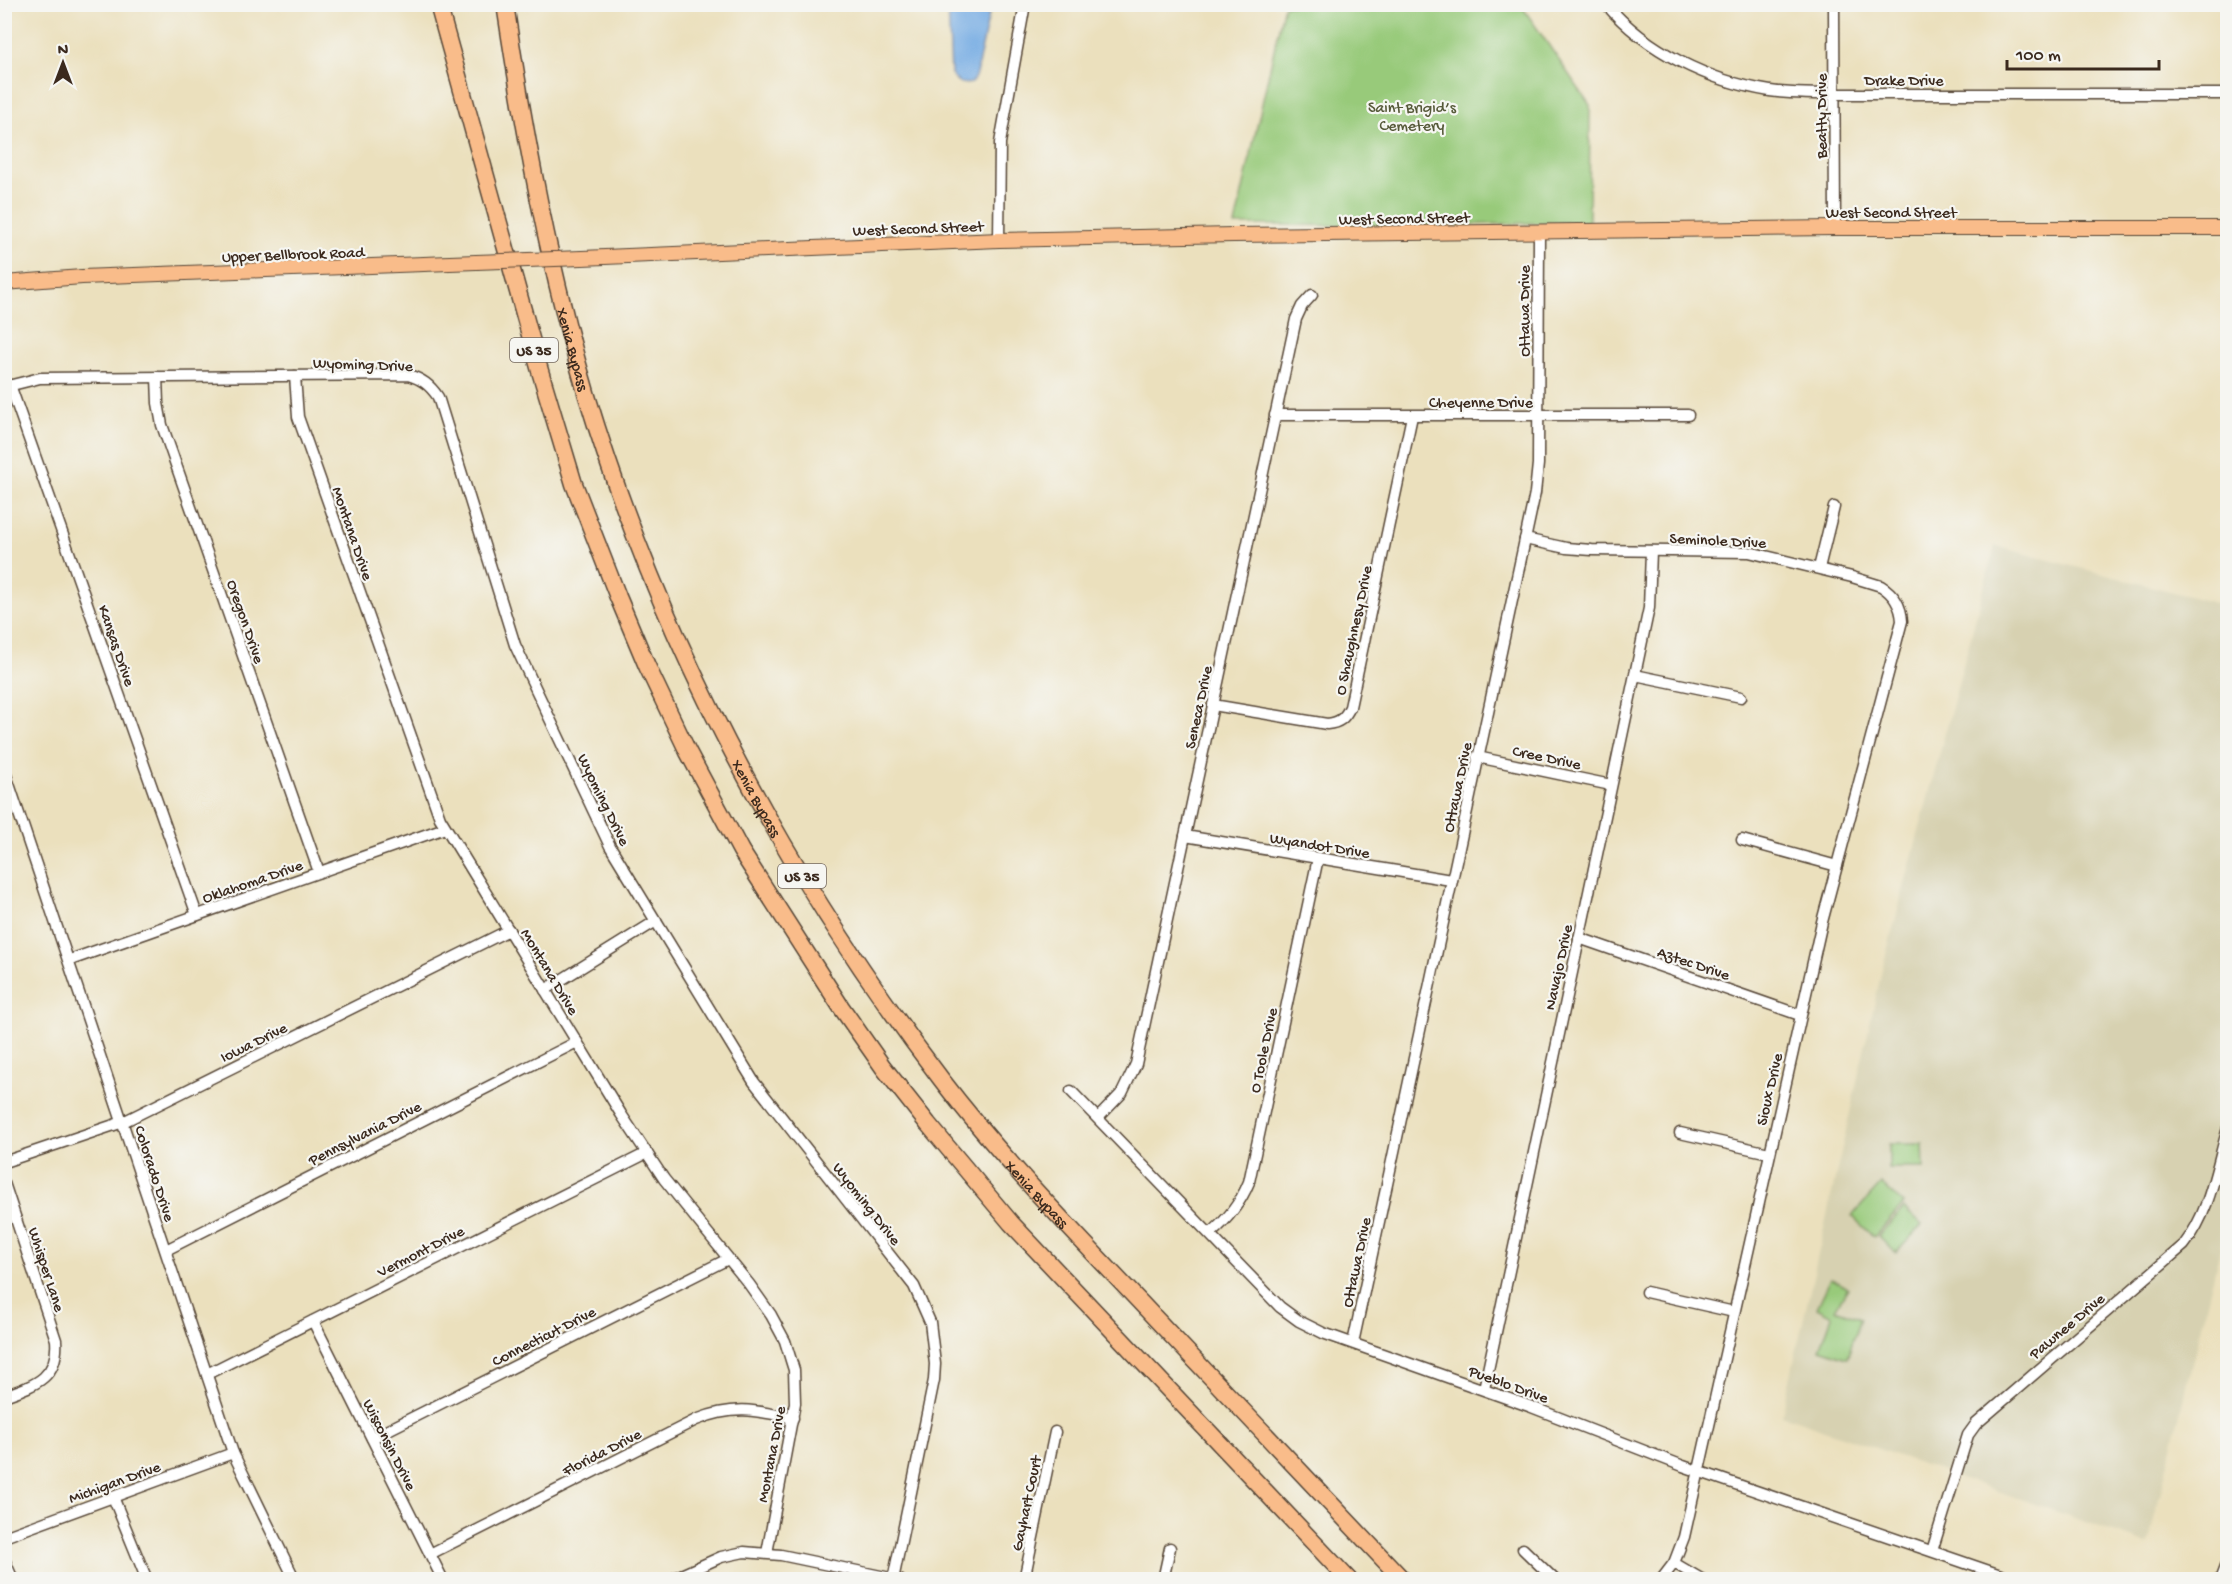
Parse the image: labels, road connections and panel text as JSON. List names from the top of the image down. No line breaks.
{"streets":{"highway":["Xenia Bypass","US 35"],"main road":["West Second Street","Upper Bellbrook Road"],"street":["Drake Drive","Beatty Drive","Ottawa Drive","Wyoming Drive","Cheyenne Drive","Montana Drive","Seminole Drive","Oregon Drive","O Shaughnesy Drive","Kansas Drive","Seneca Drive","Cree Drive","Wyandot Drive","Oklahoma Drive","Aztec Drive","Navajo Drive","Iowa Drive","O Toole Drive","Sioux Drive","Pennsylvania Drive","Colorado Drive","Vermont Drive","Whisper Lane","Pawnee Drive","Connecticut Drive","Pueblo Drive","Wisconsin Drive","Florida Drive","Michigan Drive","Gayhart Court"]},"crossings":[["Drake Drive","Beatty Drive"],["Beatty Drive","West Second Street"],["West Second Street","Upper Bellbrook Road"],["West Second Street","Ottawa Drive"],["Ottawa Drive","Cheyenne Drive"],["Ottawa Drive","Seminole Drive"],["Ottawa Drive","Cree Drive"],["Ottawa Drive","Wyandot Drive"],["Ottawa Drive","Pueblo Drive"],["Wyoming Drive","Montana Drive"],["Wyoming Drive","Oregon Drive"],["Wyoming Drive","Kansas Drive"],["Cheyenne Drive","O Shaughnesy Drive"],["Cheyenne Drive","Seneca Drive"],["Montana Drive","Oklahoma Drive"],["Montana Drive","Iowa Drive"],["Montana Drive","Pennsylvania Drive"],["Montana Drive","Vermont Drive"],["Montana Drive","Connecticut Drive"],["Montana Drive","Florida Drive"],["Seminole Drive","Navajo Drive"],["Seminole Drive","Sioux Drive"],["Oregon Drive","Oklahoma Drive"],["O Shaughnesy Drive","Seneca Drive"],["Kansas Drive","Oklahoma Drive"],["Seneca Drive","Wyandot Drive"],["Seneca Drive","Pueblo Drive"],["Cree Drive","Navajo Drive"],["Wyandot Drive","O Toole Drive"],["Oklahoma Drive","Colorado Drive"],["Aztec Drive","Navajo Drive"],["Aztec Drive","Sioux Drive"],["Navajo Drive","Pueblo Drive"],["Iowa Drive","Colorado Drive"],["O Toole Drive","Pueblo Drive"],["Sioux Drive","Pueblo Drive"],["Pennsylvania Drive","Colorado Drive"],["Colorado Drive","Vermont Drive"],["Colorado Drive","Michigan Drive"],["Vermont Drive","Wisconsin Drive"],["Pawnee Drive","Pueblo Drive"],["Connecticut Drive","Wisconsin Drive"],["Wisconsin Drive","Florida Drive"]],"parks":["Saint Brigid’s Cemetery"],"scale_bar":"100 m","north":"top"}
